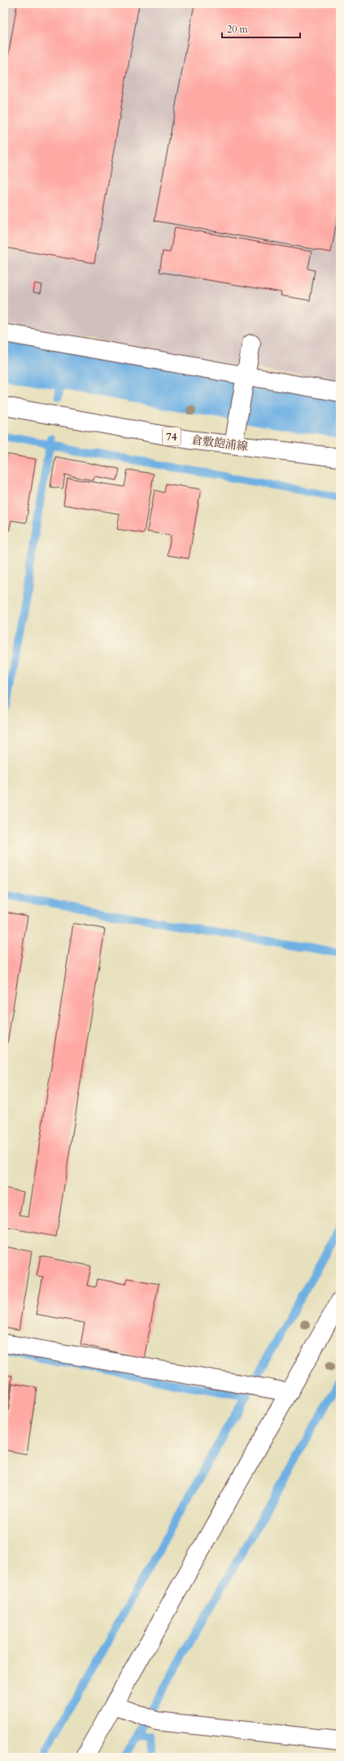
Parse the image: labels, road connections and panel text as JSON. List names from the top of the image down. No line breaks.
{"streets":{"street":["74","倉敷飽浦線"]},"scale_bar":"20 m"}
